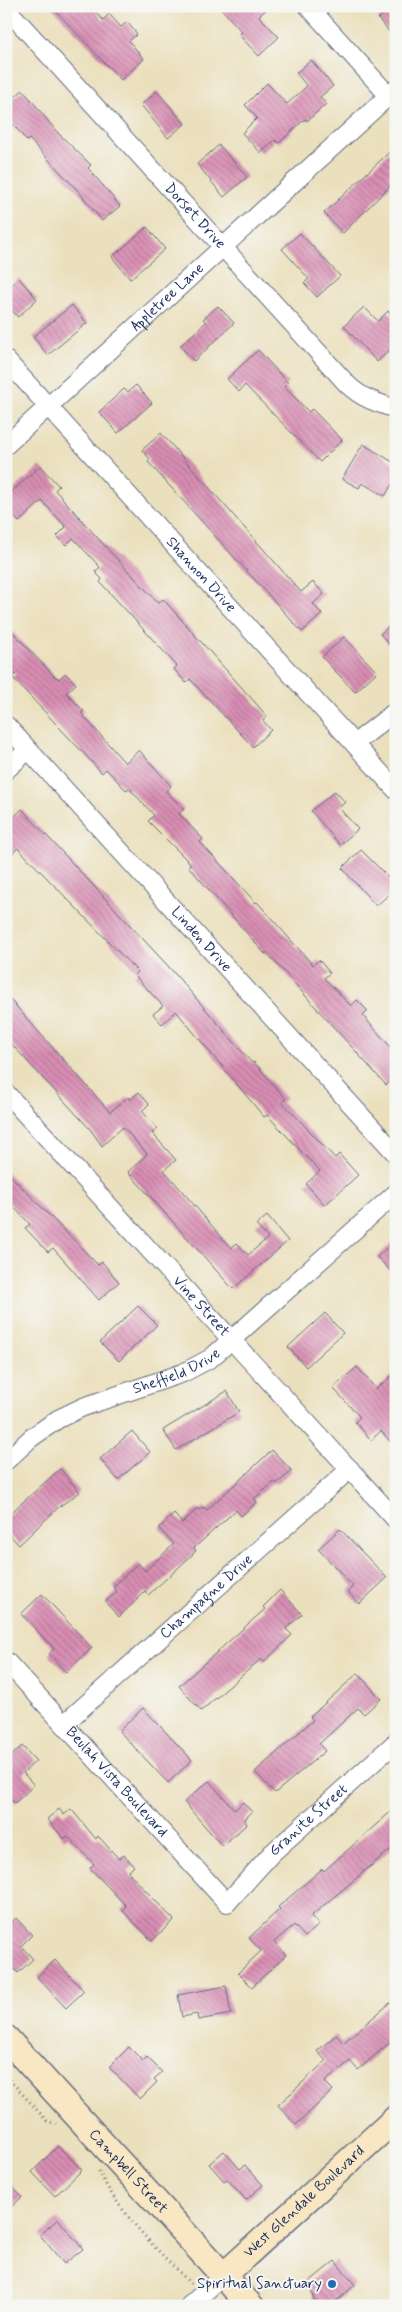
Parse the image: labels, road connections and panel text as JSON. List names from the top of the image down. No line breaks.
{"streets":{"main road":["Campbell Street","West Glendale Boulevard"],"street":["Dorset Drive","Appletree Lane","Shannon Drive","Linden Drive","Vine Street","Sheffield Drive","Champagne Drive","Beulah Vista Boulevard","Granite Street"]},"crossings":[["Dorset Drive","Appletree Lane"],["Appletree Lane","Shannon Drive"],["Vine Street","Sheffield Drive"],["Vine Street","Champagne Drive"],["Champagne Drive","Beulah Vista Boulevard"],["Beulah Vista Boulevard","Granite Street"],["Campbell Street","West Glendale Boulevard"]],"places":["Spiritual Sanctuary"]}
